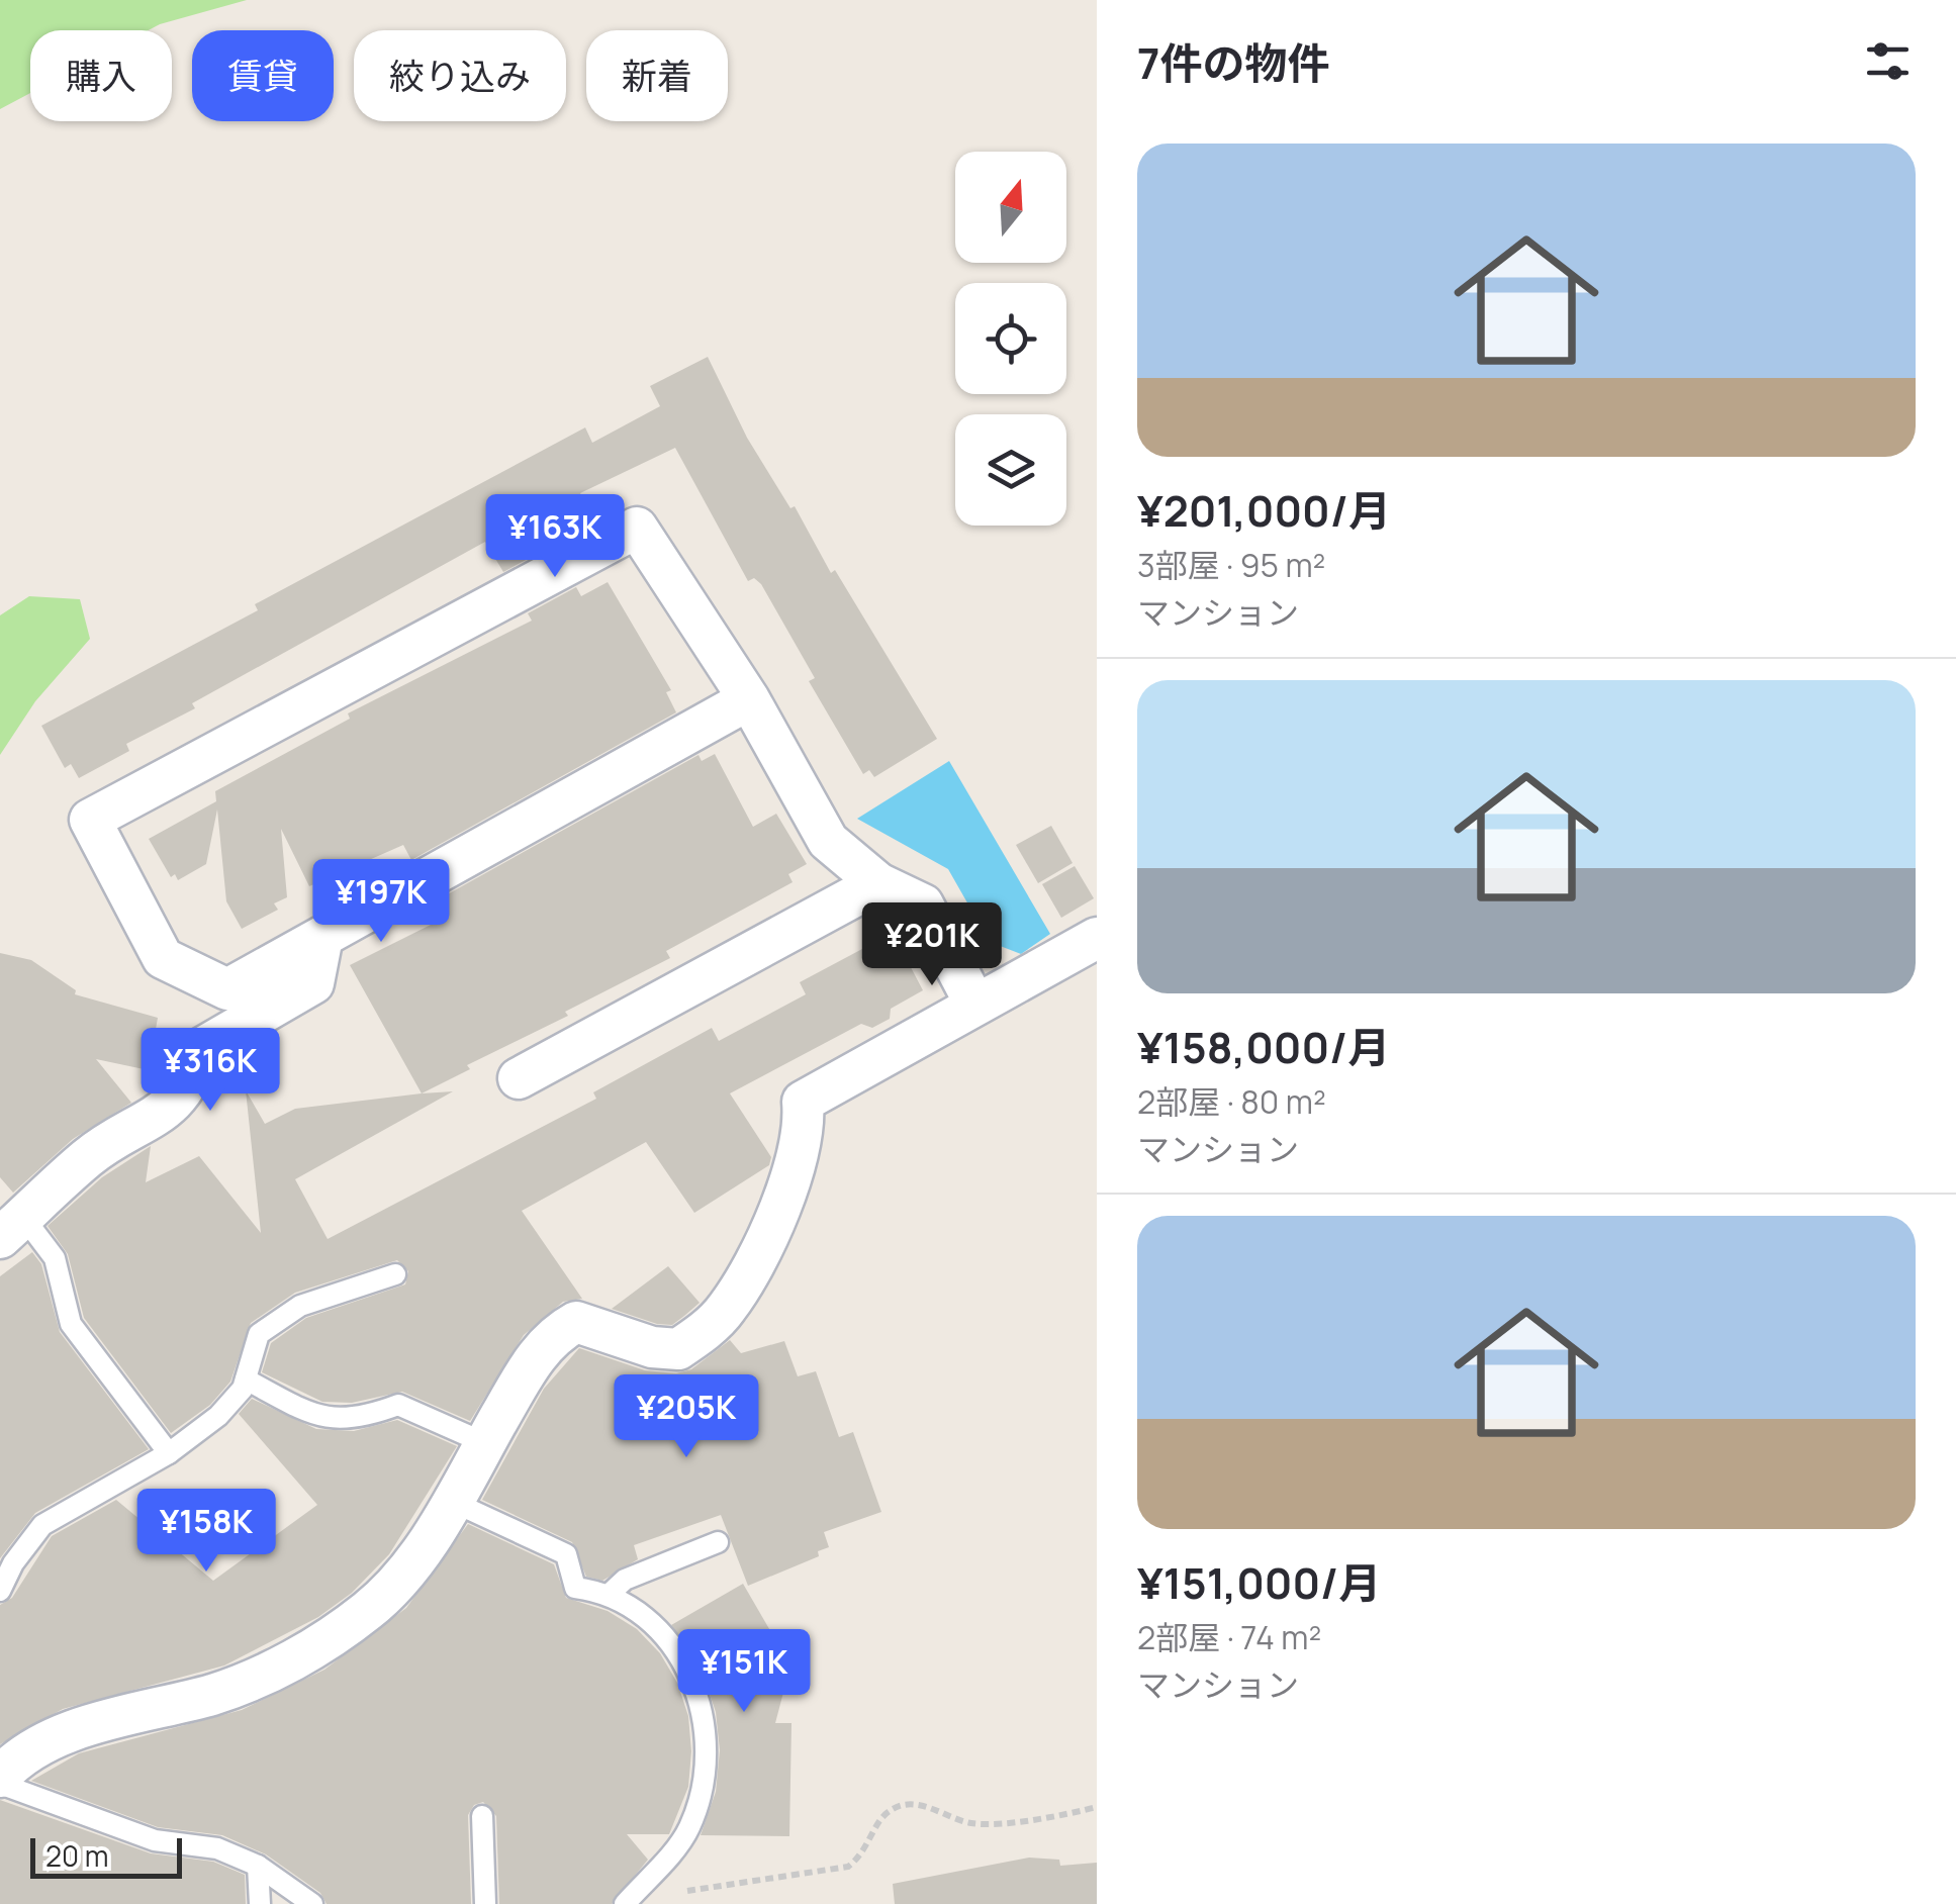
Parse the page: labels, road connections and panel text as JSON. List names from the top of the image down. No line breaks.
{"scale_bar":"20 m","north":"top","page":{"heading":"7件の物件","chip":["購入","賃貸","絞り込み","新着"],"list":[{"name":"¥201,000/月","note":"3部屋 · 95 m² · マンション"},{"name":"¥158,000/月","note":"2部屋 · 80 m² · マンション"},{"name":"¥151,000/月","note":"2部屋 · 74 m² · マンション"}],"price":["¥163K","¥197K","¥201K","¥316K","¥205K","¥158K","¥151K"],"scale":"20 m"}}
